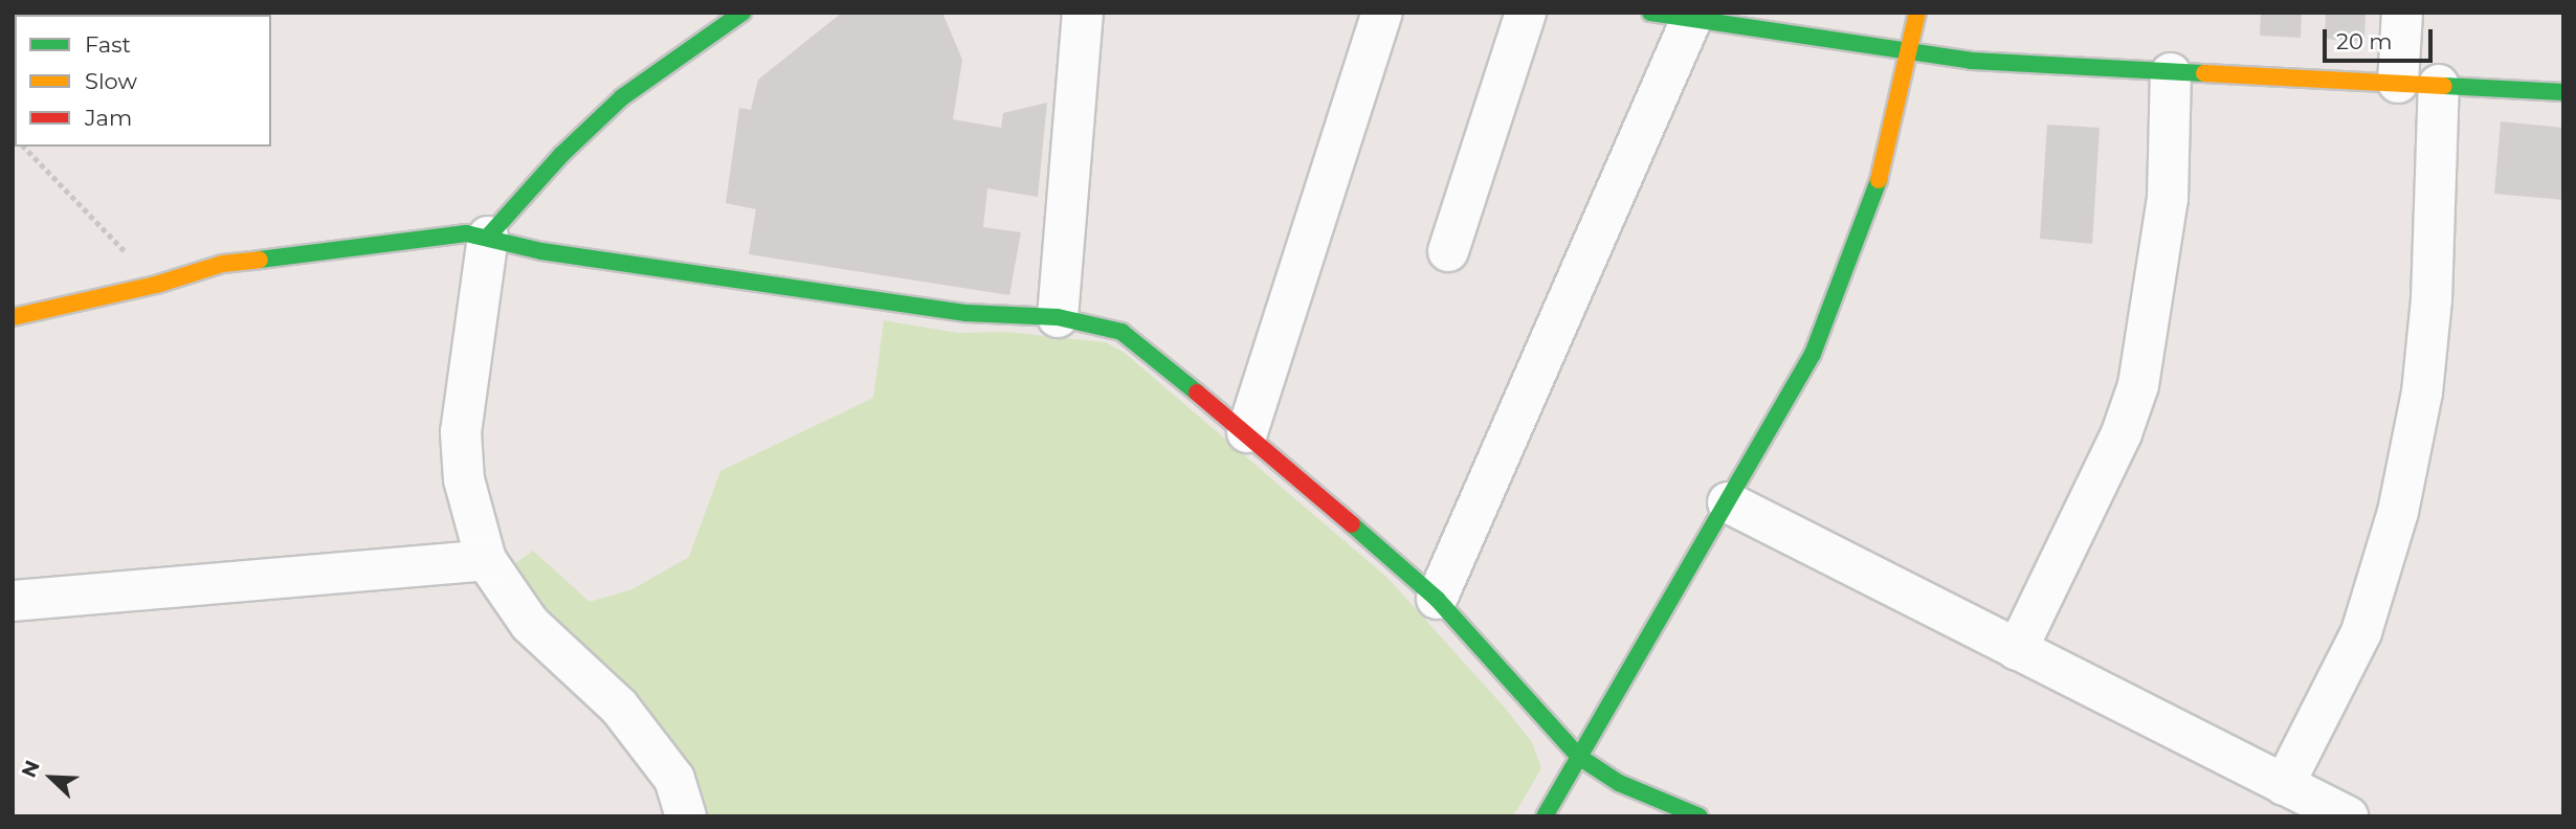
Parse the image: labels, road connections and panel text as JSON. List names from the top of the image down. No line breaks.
{"legend":["Fast","Slow","Jam"],"scale_bar":"20 m","north":"top left"}
